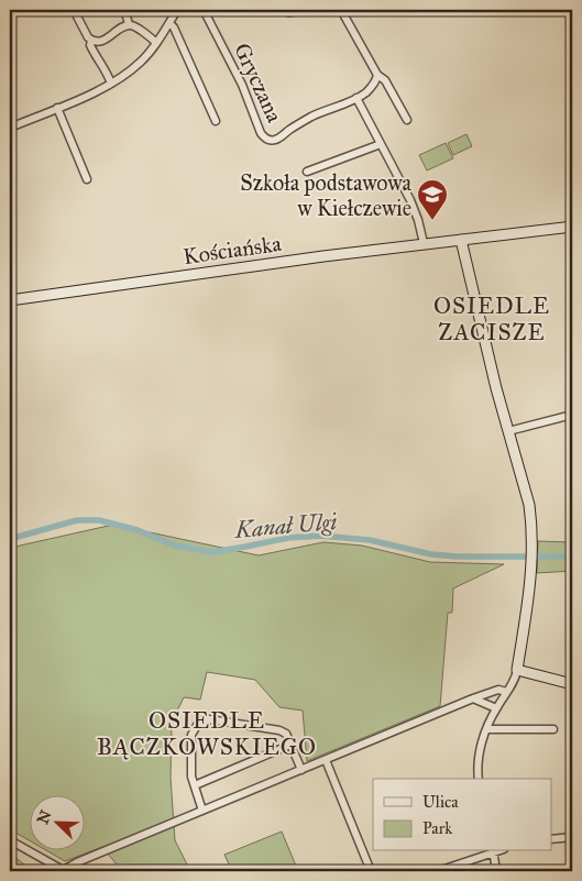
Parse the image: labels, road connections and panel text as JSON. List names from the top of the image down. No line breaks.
{"streets":{"main road":["Kościańska"],"street":["Gryczana"]},"districts":["OSIEDLE ZACISZE","OSIEDLE BĄCZKOWSKIEGO"],"water":["Kanał Ulgi"],"places":{"school or university":["Szkoła podstawowa w Kiełczewie"]},"legend":["Ulica","Park"],"north":"top left"}
